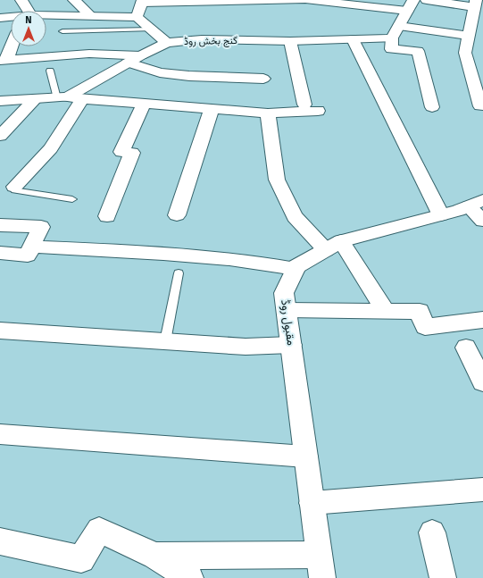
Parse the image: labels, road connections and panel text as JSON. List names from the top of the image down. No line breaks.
{"streets":{"street":["گنج بخش روڈ","مقبول روڈ"]},"north":"top"}
